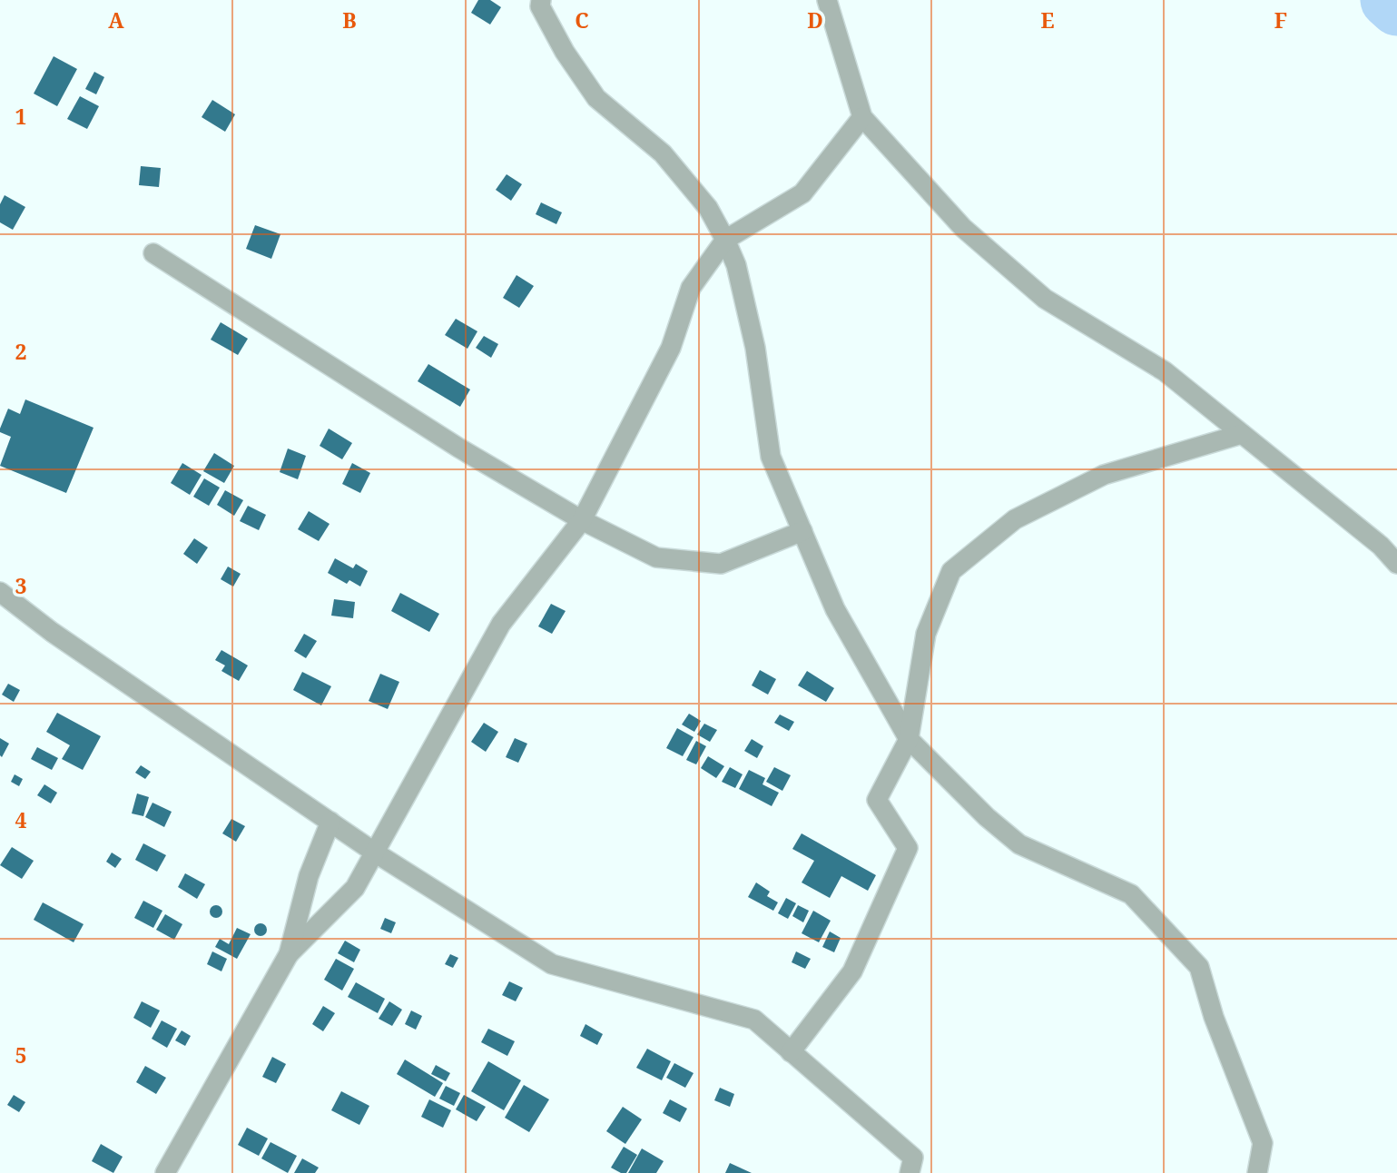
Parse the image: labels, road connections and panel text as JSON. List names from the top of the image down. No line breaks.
{"grid":{"columns":["A","B","C","D","E","F"],"rows":["1","2","3","4","5"]}}
